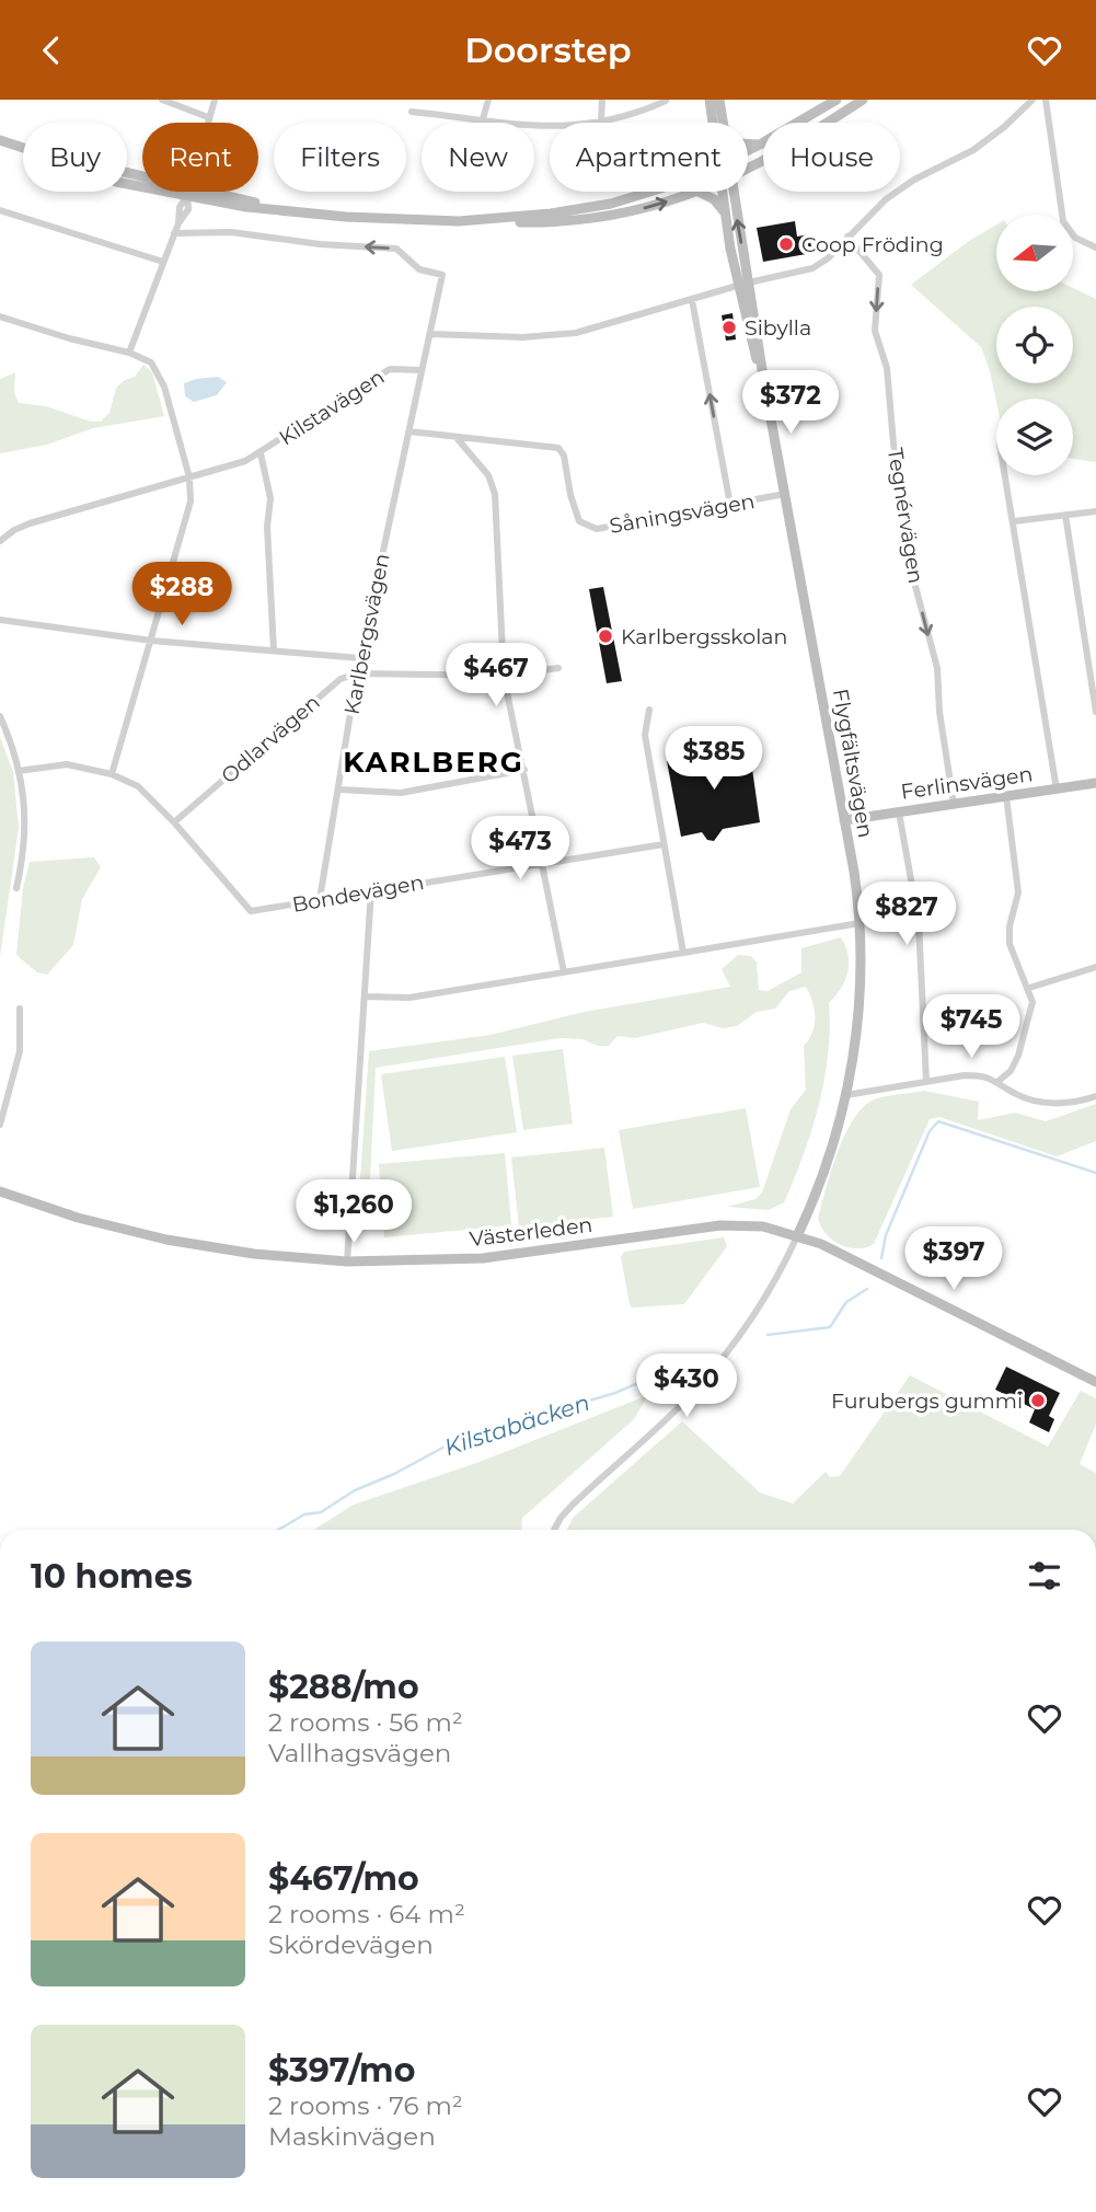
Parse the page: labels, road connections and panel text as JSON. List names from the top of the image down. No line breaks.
{"streets":{"street":["Kilstavägen","Såningsvägen","Tegnérvägen","Karlbergsvägen","Odlarvägen","Flygfältsvägen","Ferlinsvägen","Bondevägen","Västerleden"]},"crossings":[["Kilstavägen","Karlbergsvägen"],["Såningsvägen","Karlbergsvägen"],["Såningsvägen","Flygfältsvägen"],["Tegnérvägen","Ferlinsvägen"],["Karlbergsvägen","Odlarvägen"],["Karlbergsvägen","Bondevägen"],["Odlarvägen","Bondevägen"],["Flygfältsvägen","Ferlinsvägen"],["Flygfältsvägen","Västerleden"]],"one_way":["Tegnérvägen"],"districts":["KARLBERG"],"water":["Kilstabäcken"],"places":["Coop Fröding","Sibylla","Karlbergsskolan","Furubergs gummi"],"north":"left","page":{"header":"Doorstep","chip":["Buy","Rent","Filters","New","Apartment","House"],"price":["$372","$288","$467","$385","$473","$827","$745","$1,260","$397","$430"],"heading":"10 homes","list":[{"name":"$288/mo","note":"2 rooms · 56 m² · Vallhagsvägen"},{"name":"$467/mo","note":"2 rooms · 64 m² · Skördevägen"},{"name":"$397/mo","note":"2 rooms · 76 m² · Maskinvägen"}]}}
